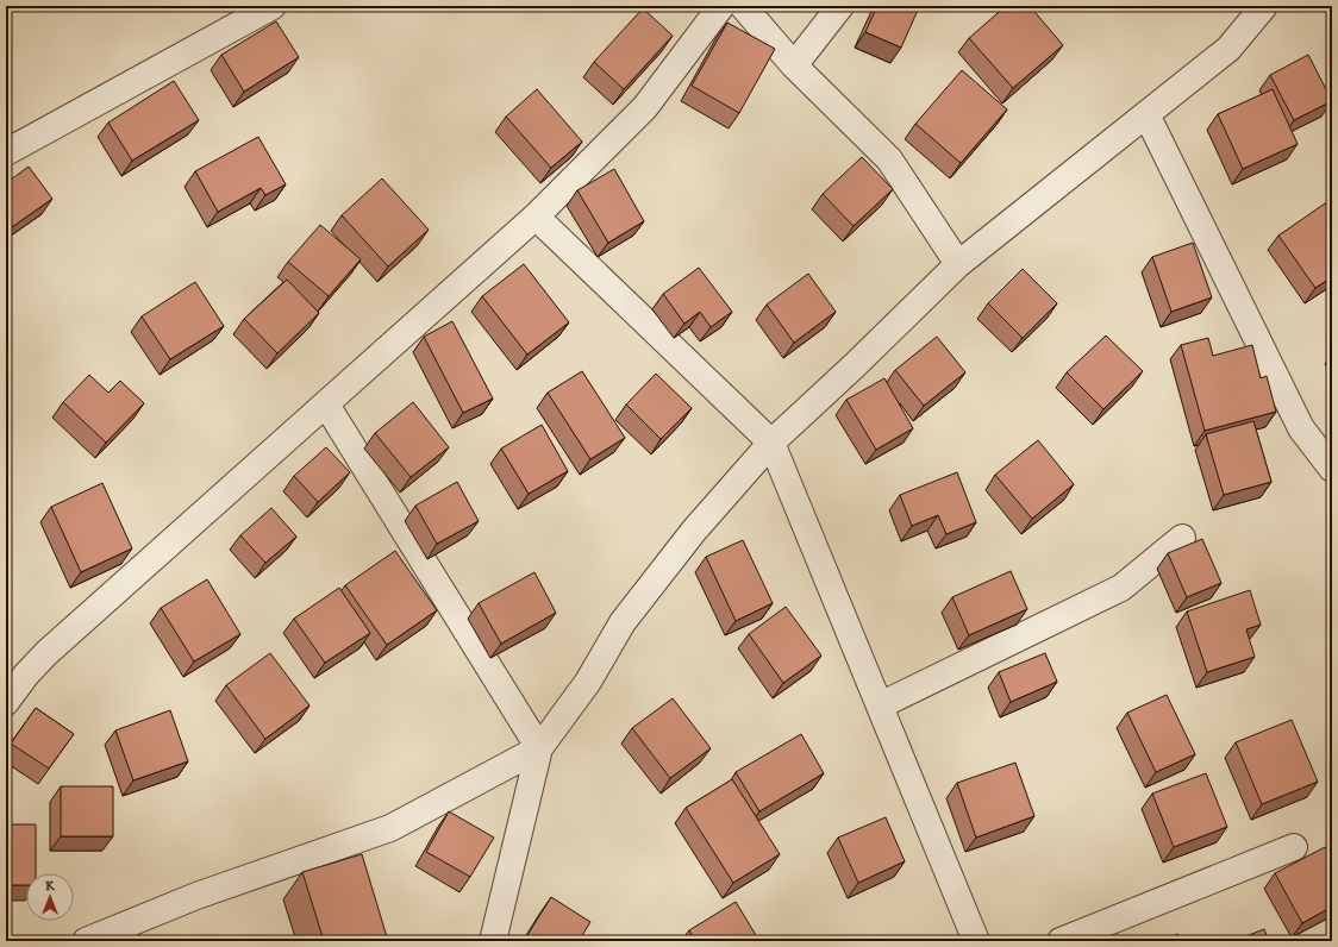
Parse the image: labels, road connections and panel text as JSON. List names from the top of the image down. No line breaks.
{"north":"top"}
